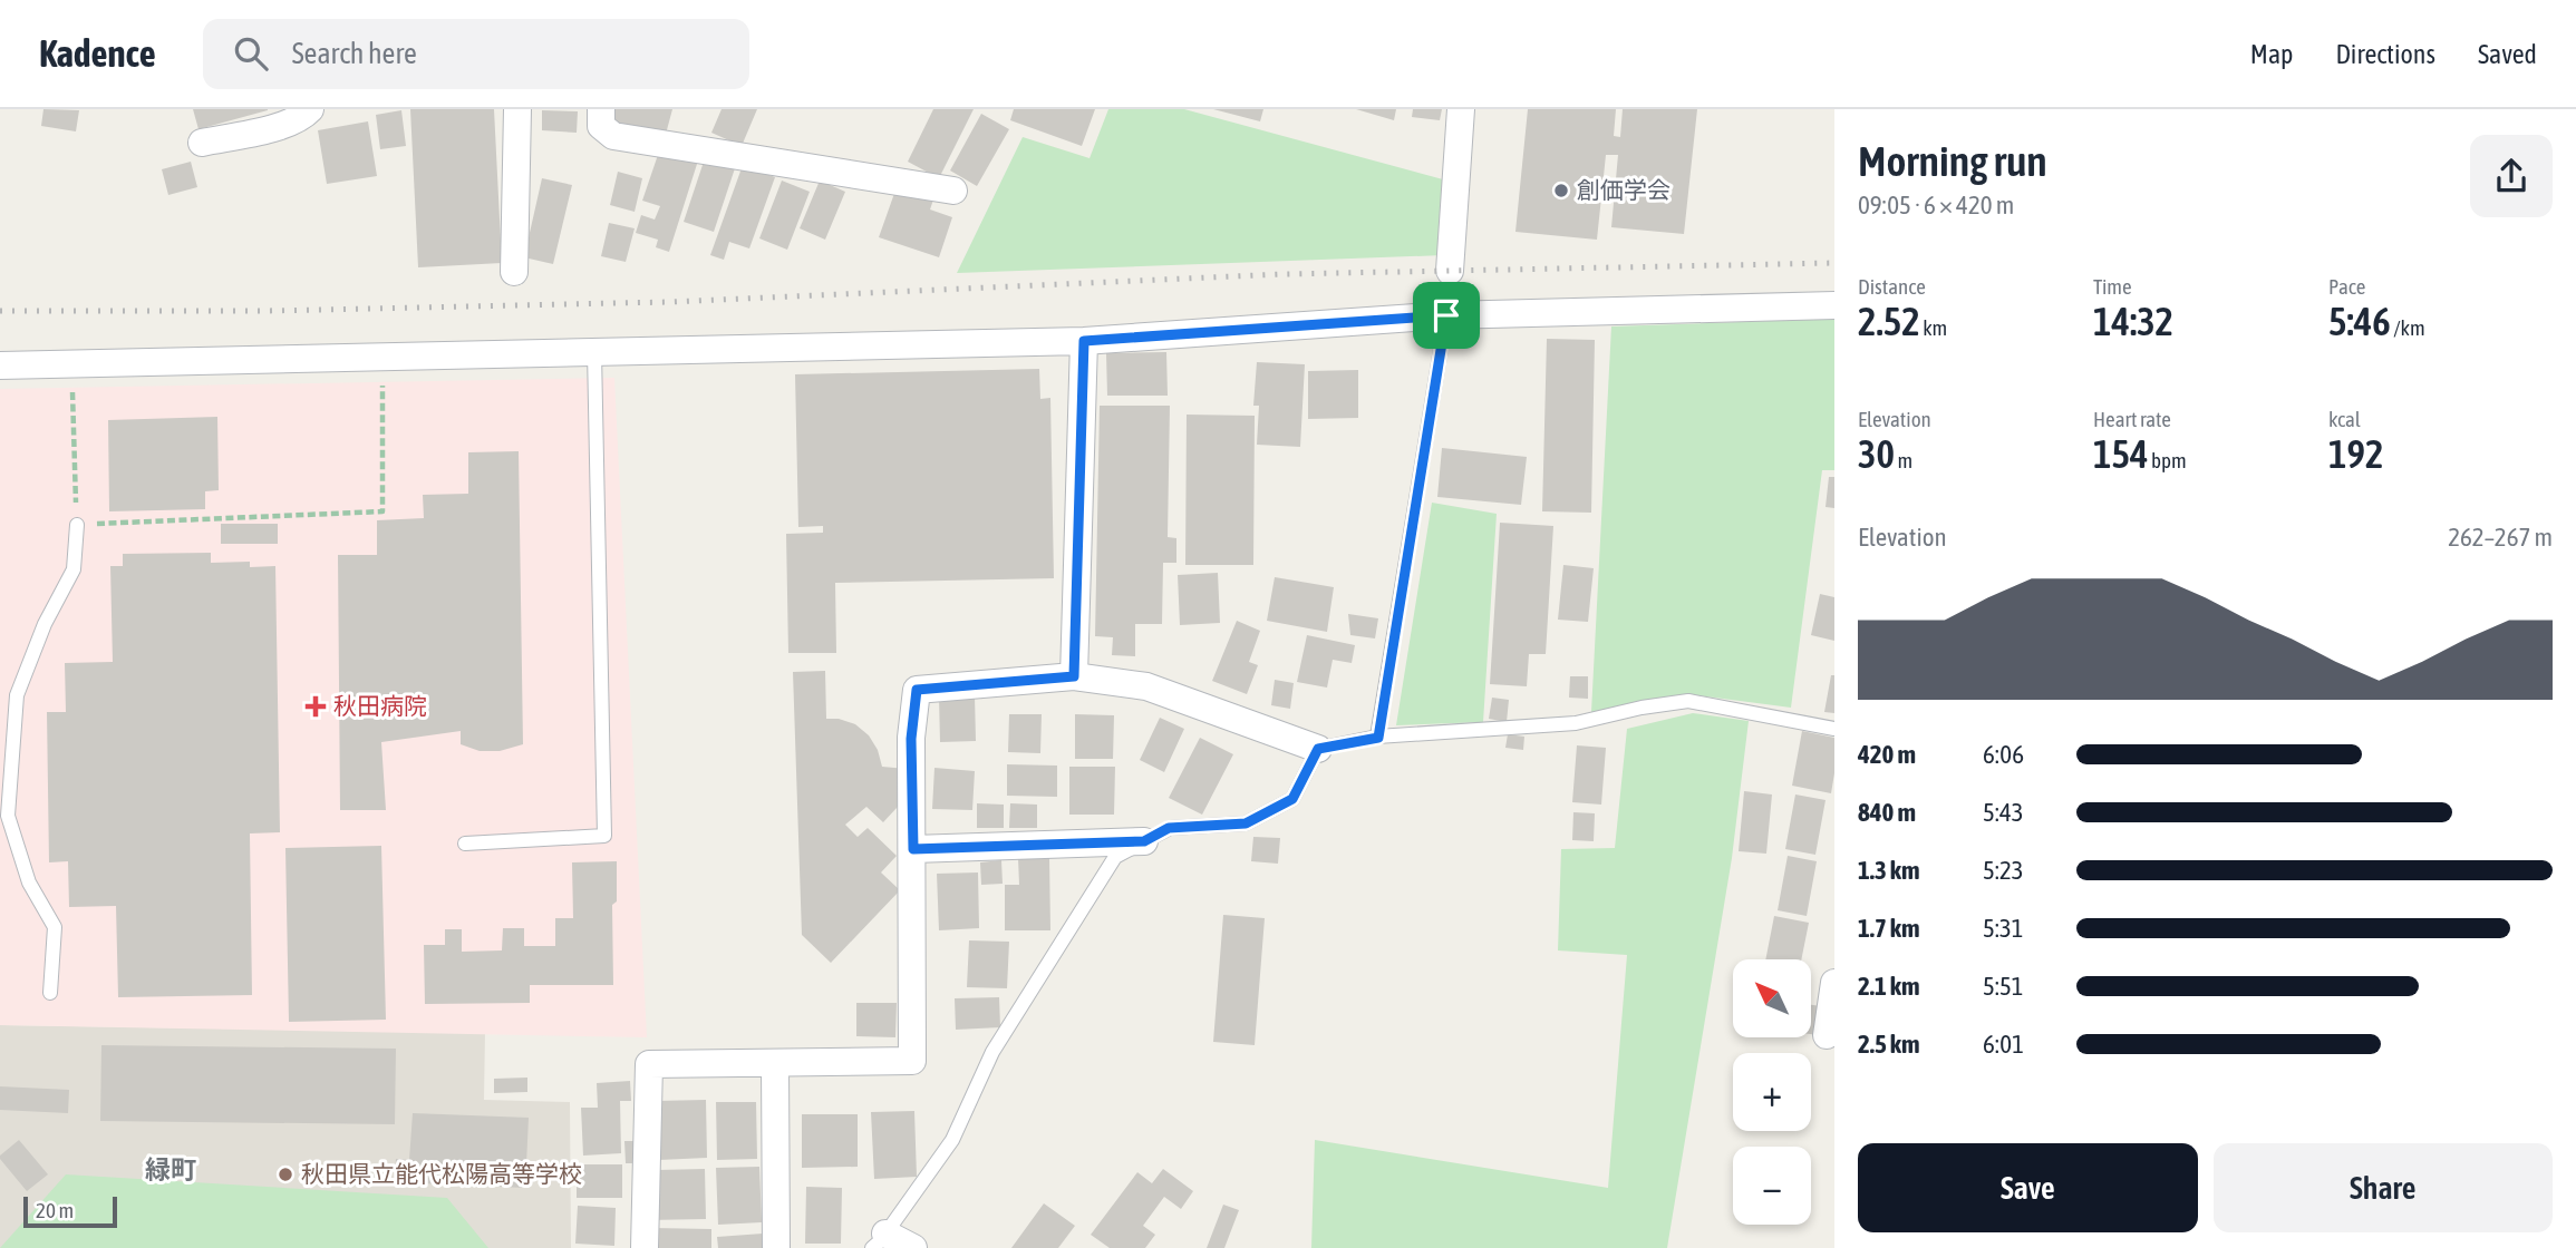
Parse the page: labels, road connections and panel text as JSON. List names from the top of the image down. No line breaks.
{"districts":["緑町"],"places":{"other":["創価学会","秋田県立能代松陽高等学校"],"health":["秋田病院"]},"scale_bar":"20 m","north":"top left","page":{"header":"Kadence","search":"Search here","nav":["Map","Directions","Saved"],"heading":["Morning run","09:05 · 6 × 420 m"],"stats":[["Distance","2.52 km"],["Time","14:32"],["Pace","5:46 /km"],["Elevation","30 m"],["Heart rate","154 bpm"],["kcal","192"]],"chart":["Elevation","262–267 m"],"list":[{"name":"420 m","note":"6:06"},{"name":"840 m","note":"5:43"},{"name":"1.3 km","note":"5:23"},{"name":"1.7 km","note":"5:31"},{"name":"2.1 km","note":"5:51"},{"name":"2.5 km","note":"6:01"}],"map_buttons":["+","−"],"buttons":["Save","Share"],"scale":"20 m"}}
